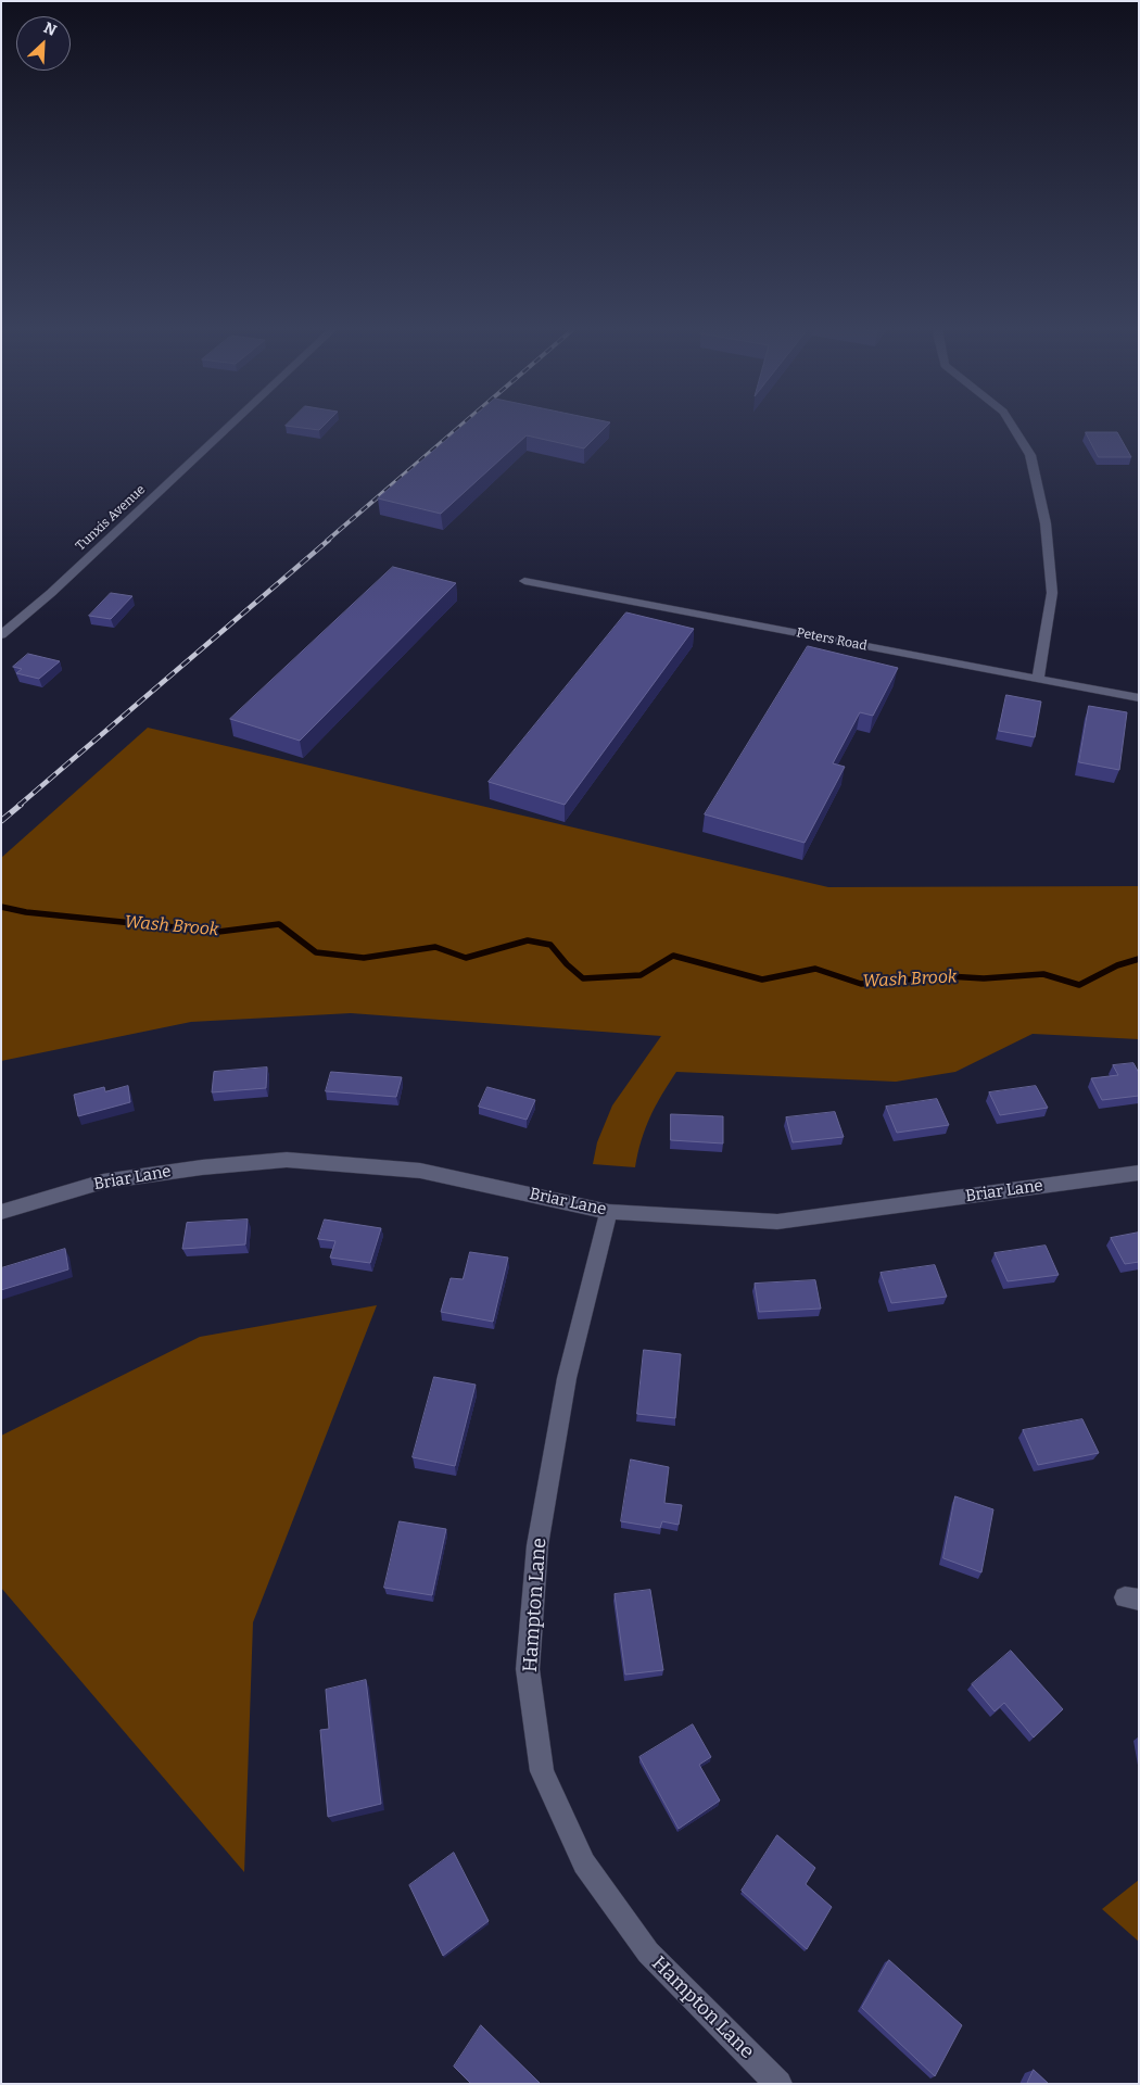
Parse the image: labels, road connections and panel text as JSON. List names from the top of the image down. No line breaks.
{"streets":{"street":["Tunxis Avenue","Peters Road","Briar Lane","Hampton Lane"]},"crossings":[["Briar Lane","Hampton Lane"]],"water":["Wash Brook"],"north":"top right"}
